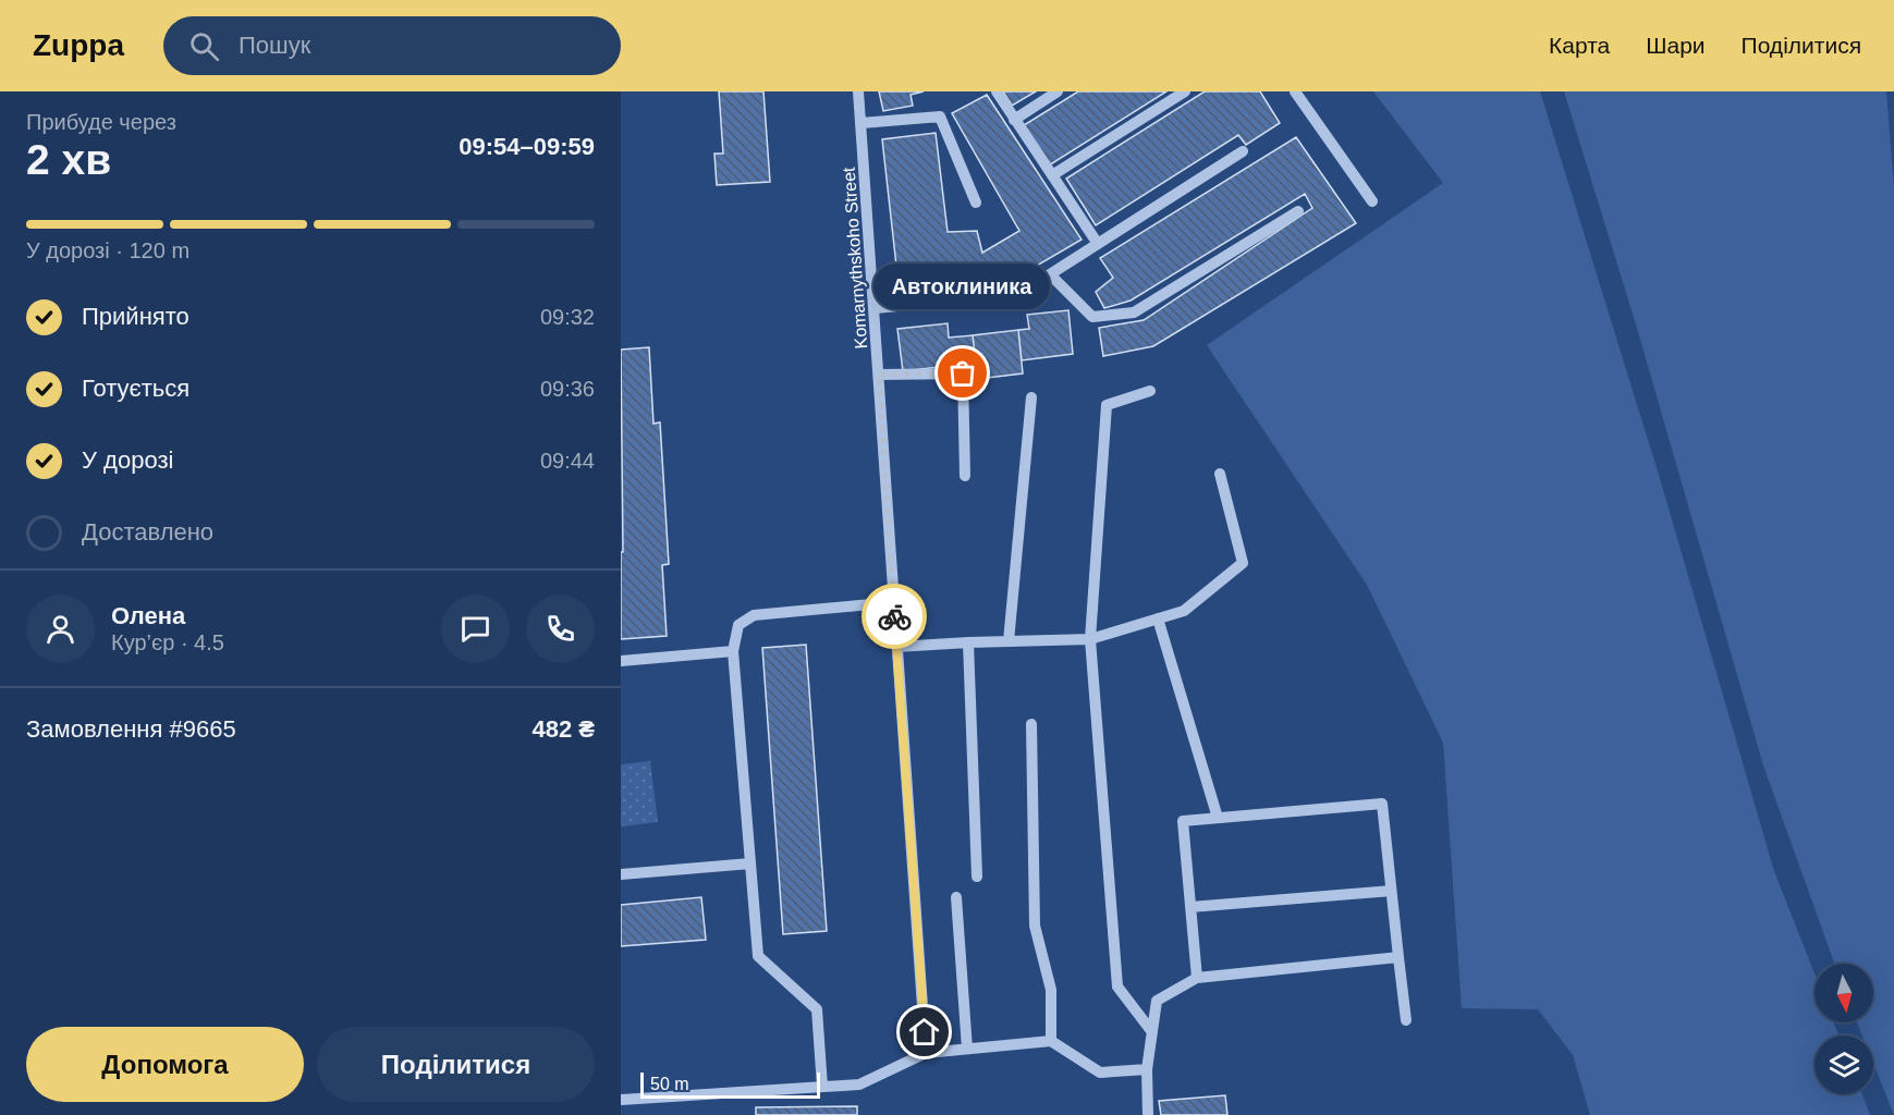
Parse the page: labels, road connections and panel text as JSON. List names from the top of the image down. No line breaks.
{"streets":{"street":["Komarnythskoho Street"]},"places":["Автоклиника"],"scale_bar":"50 m","north":"bottom","page":{"header":"Zuppa","search":"Пошук","nav":["Карта","Шари","Поділитися"],"heading":["2 хв","Прибуде через","09:54–09:59"],"panel":["Олена","Кур’єр · 4.5","Замовлення #9665","482 ₴"],"bar":"У дорозі · 120 m","bubble":"Автоклиника","list":[["Прийнято","09:32"],["Готується","09:36"],["У дорозі","09:44"],"Доставлено"],"buttons":["Допомога","Поділитися"],"scale":"50 m"}}
